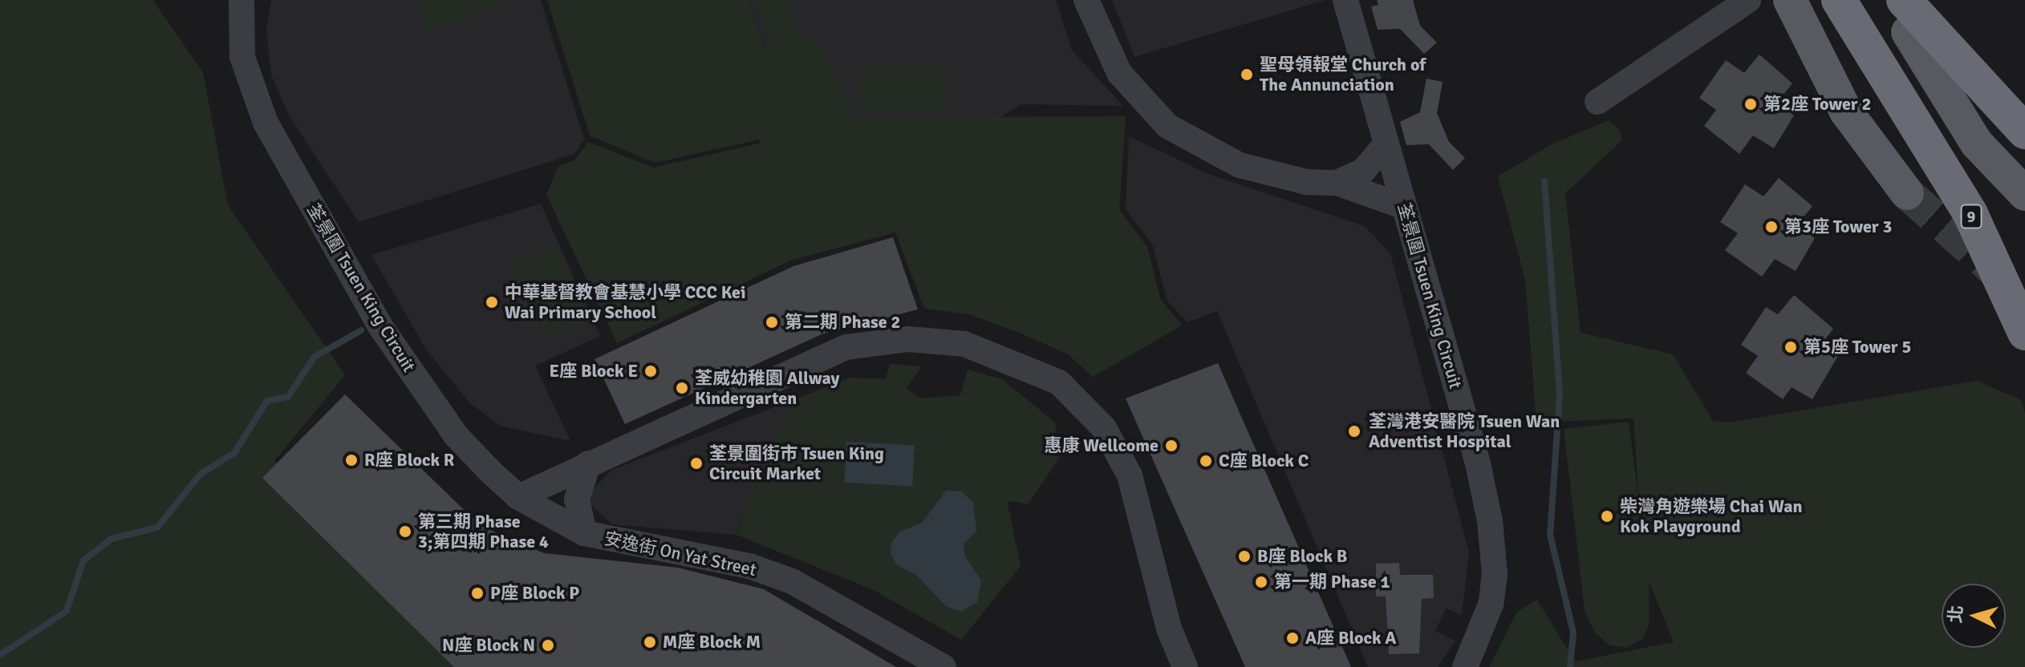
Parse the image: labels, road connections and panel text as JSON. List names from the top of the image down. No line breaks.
{"streets":{"highway":["9"],"street":["荃景圍 Tsuen King Circuit","安逸街 On Yat Street"]},"crossings":[["荃景圍 Tsuen King Circuit","安逸街 On Yat Street"]],"places":["聖母領報堂 Church of The Annunciation","第2座 Tower 2","第3座 Tower 3","中華基督教會基慧小學 CCC Kei Wai Primary School","第二期 Phase 2","第5座 Tower 5","E座 Block E","荃威幼稚園 Allway Kindergarten","荃灣港安醫院 Tsuen Wan Adventist Hospital","惠康 Wellcome","R座 Block R","C座 Block C","荃景圍街市 Tsuen King Circuit Market","柴灣角遊樂場 Chai Wan Kok Playground","第三期 Phase 3;第四期 Phase 4","B座 Block B","第一期 Phase 1","P座 Block P","A座 Block A","M座 Block M","N座 Block N"],"north":"left"}
